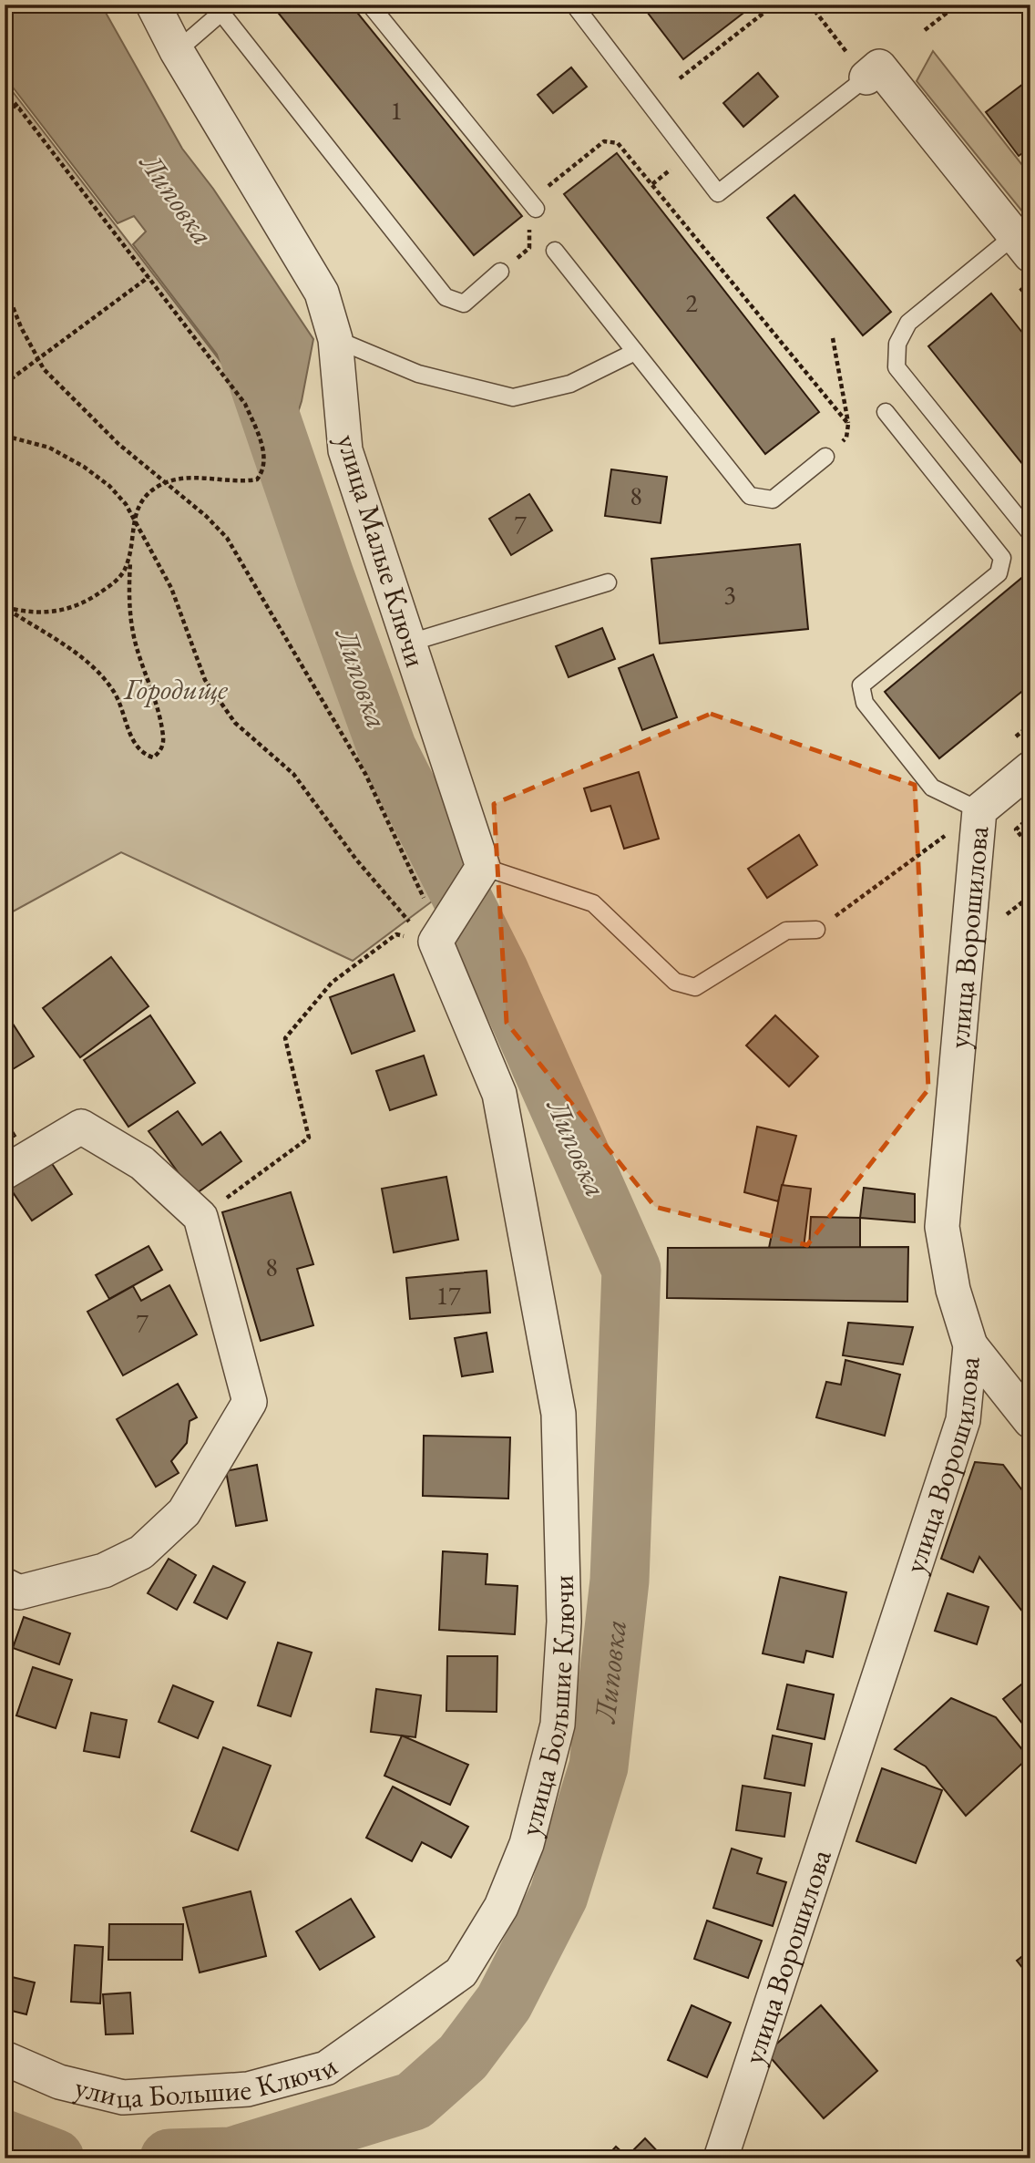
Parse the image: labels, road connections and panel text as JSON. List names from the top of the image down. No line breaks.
{"streets":{"street":["улица Малые Ключи","улица Ворошилова","улица Большие Ключи"]},"water":["Липовка"],"parks":["Городище"],"house_numbers":["1","2","8","7","3","8","17","7"]}
